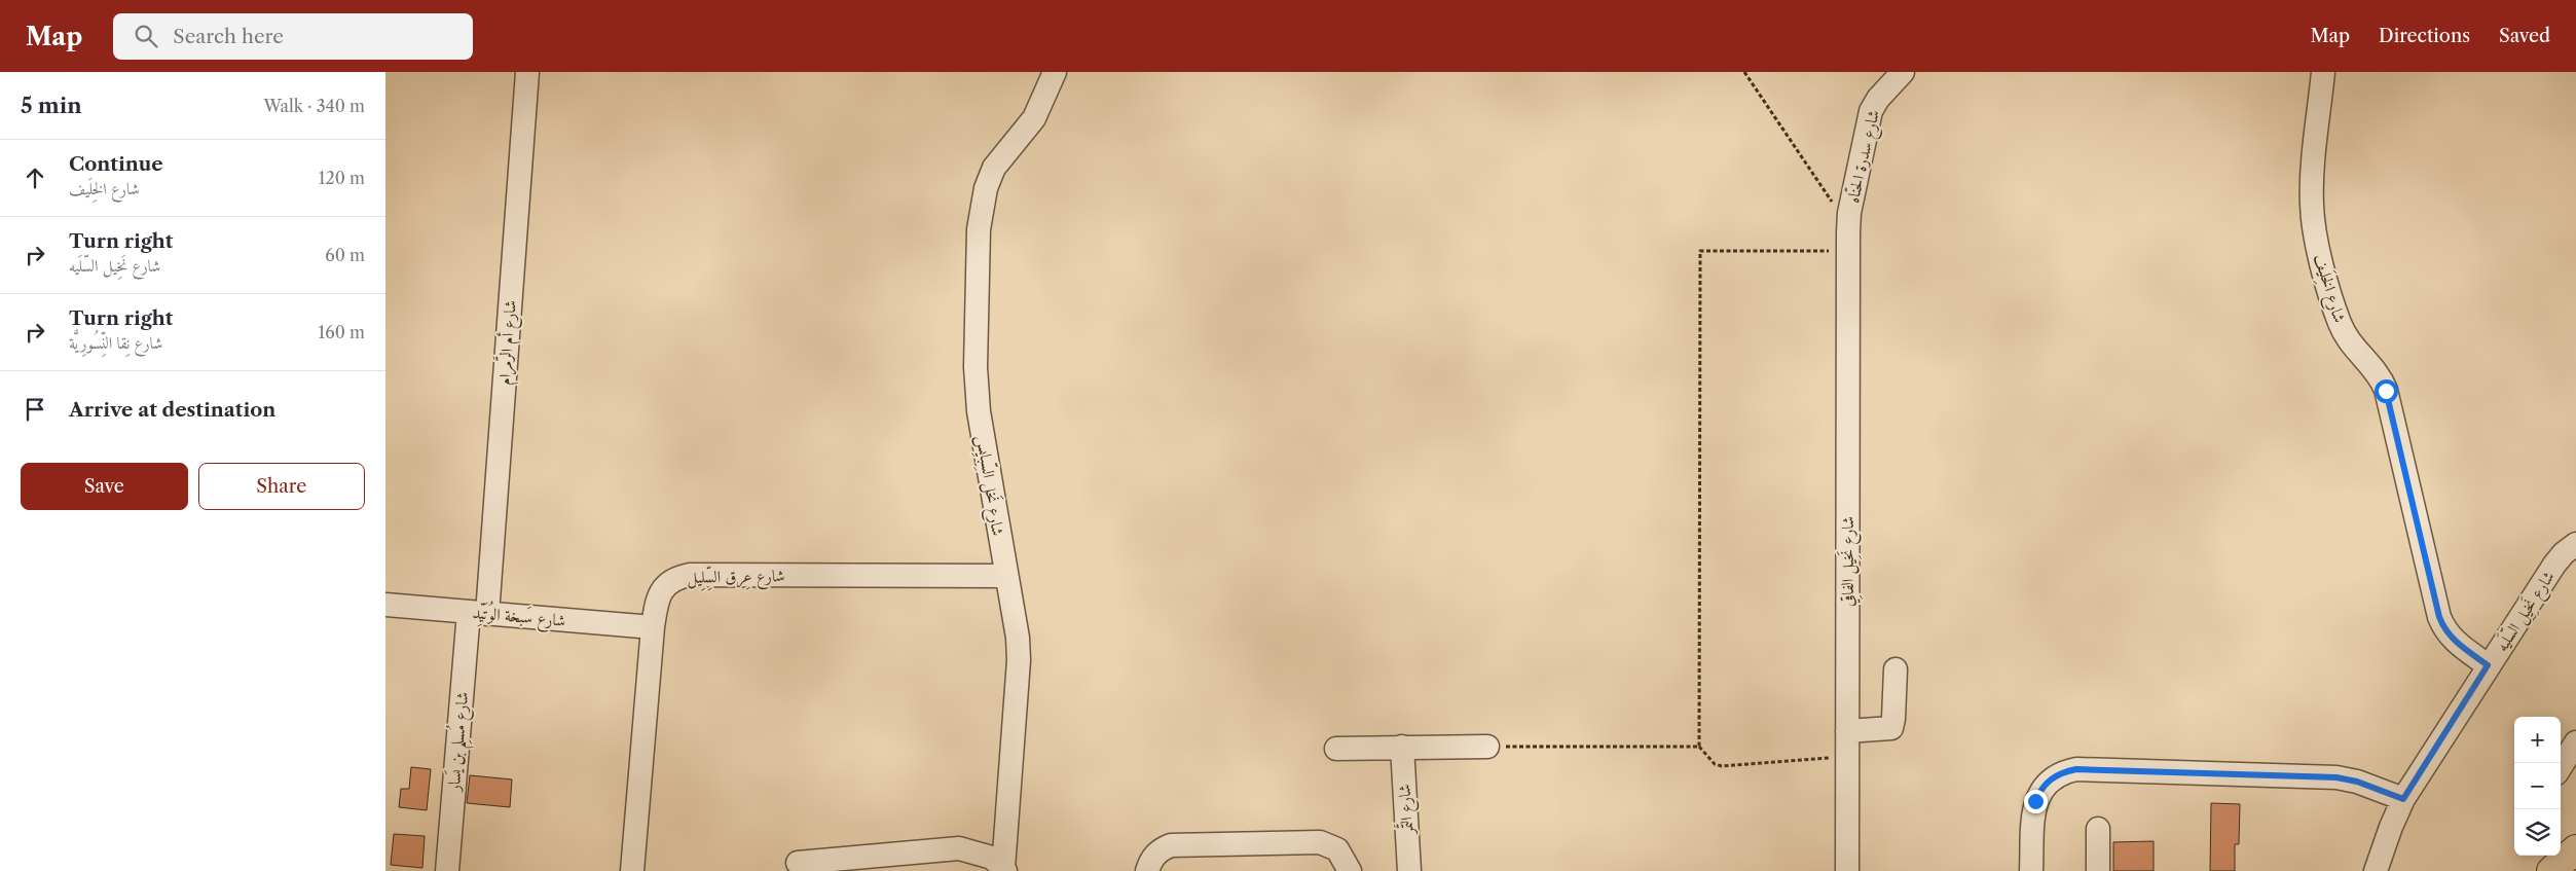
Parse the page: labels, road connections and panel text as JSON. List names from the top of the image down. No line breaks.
{"streets":{"street":["شارع سدرة الحنّاه","شارع الخِلَيف","شارع أم الرَّمرام","شارع نَخل السِّبايِس","شارع نَخِيل الفاقِي","شارع عِرق السِّلِيل","شارع نَخِيل السّلَيه","شارع سَبخة الوُتَيِّد","شارع مُسلِم بن يَسار","شارع التَّمر"]},"crossings":[["شارع سدرة الحنّاه","شارع نَخِيل الفاقِي"],["شارع الخِلَيف","شارع نَخِيل السّلَيه"],["شارع أم الرَّمرام","شارع سَبخة الوُتَيِّد"],["شارع أم الرَّمرام","شارع مُسلِم بن يَسار"],["شارع نَخل السِّبايِس","شارع عِرق السِّلِيل"],["شارع عِرق السِّلِيل","شارع سَبخة الوُتَيِّد"],["شارع سَبخة الوُتَيِّد","شارع مُسلِم بن يَسار"]],"page":{"header":"Map","search":"Search here","nav":["Map","Directions","Saved"],"heading":["5 min","Walk · 340 m"],"list":[["Continue","شارع الخِلَيف","120 m"],["Turn right","شارع نَخِيل السّلَيه","60 m"],["Turn right","شارع نِقا النِّسُورِيَّة","160 m"],"Arrive at destination"],"buttons":["Save","Share"],"map_buttons":["+","−"]}}
